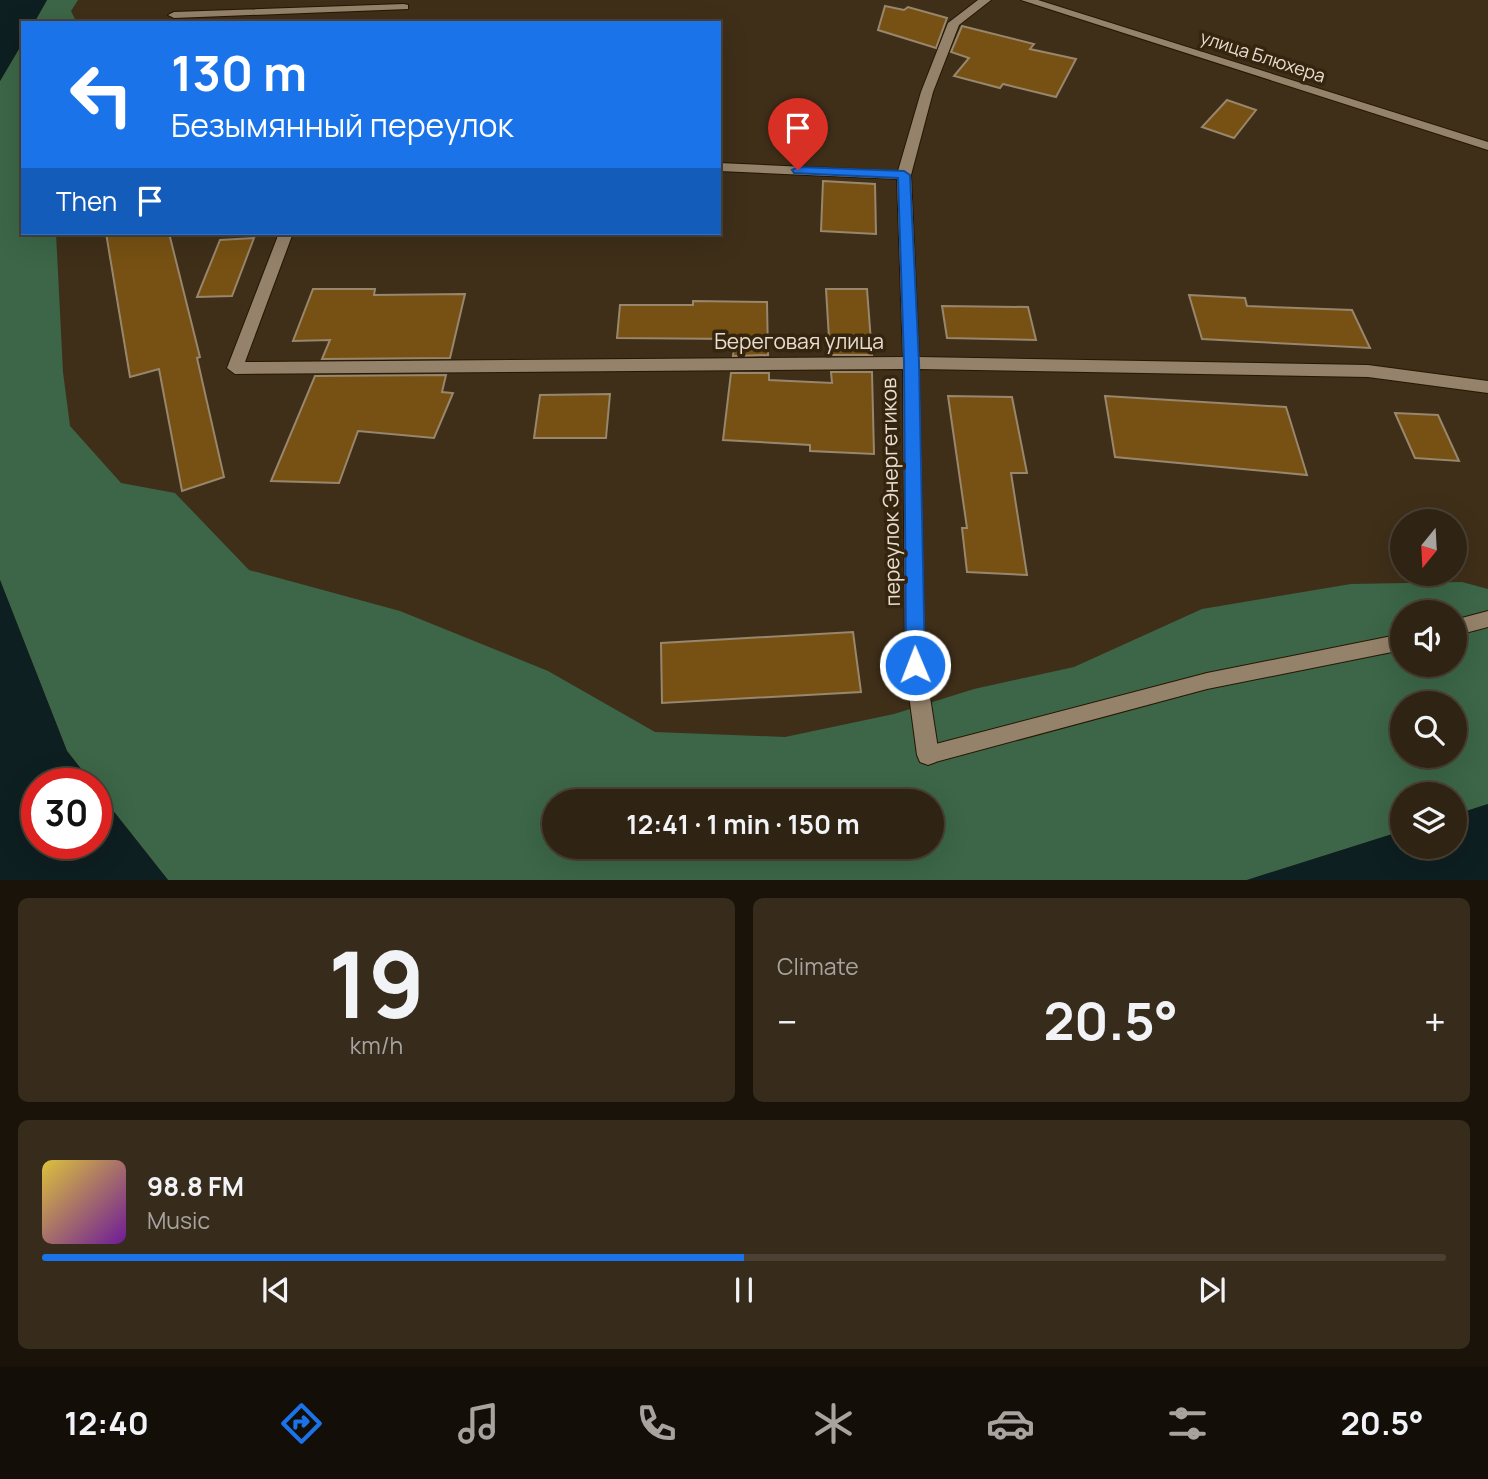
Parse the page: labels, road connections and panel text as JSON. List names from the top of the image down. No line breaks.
{"streets":{"street":["улица Блюхера","Береговая улица","переулок Энергетиков"]},"crossings":[["Береговая улица","переулок Энергетиков"]],"north":"bottom","page":{"turn":["130 m","Безымянный переулок"],"then":"Then","limit":"30","trip":"12:41 · 1 min · 150 m","tile":[["19","km/h"],"Climate"],"heat":["−","20.5°","+"],"song":["98.8 FM","Music"],"tabs":["12:40","20.5°"]}}
